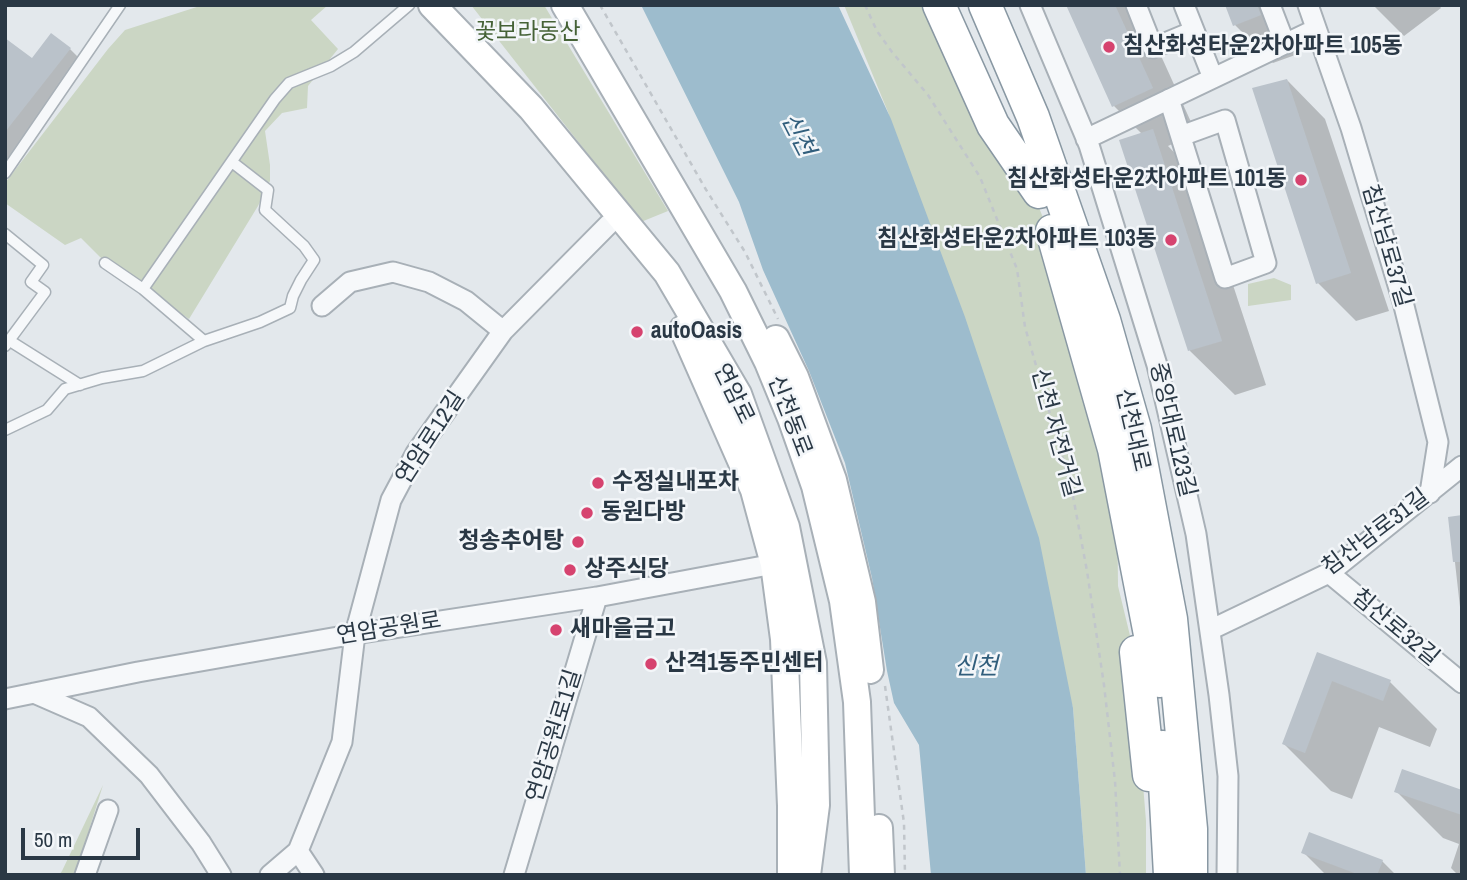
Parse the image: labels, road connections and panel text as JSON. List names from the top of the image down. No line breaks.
{"streets":{"highway":["신천대로"],"main road":["연암로","신천동로"],"street":["침산남로37길","중앙대로123길","연암로12길","침산남로31길","침산로32길","연암공원로","연암공원로1길"],"path":["신천 자전거길"]},"crossings":[["침산남로37길","침산남로31길"],["연암로","연암로12길"],["연암로","연암공원로"],["중앙대로123길","침산남로31길"],["연암로12길","연암공원로"],["침산남로31길","침산로32길"],["연암공원로","연암공원로1길"]],"water":["신천"],"parks":["꽃보라동산"],"places":["침산화성타운2차아파트 105동","침산화성타운2차아파트 101동","침산화성타운2차아파트 103동","autoOasis","수정실내포차","동원다방","청송추어탕","상주식당","새마을금고","산격1동주민센터"],"scale_bar":"50 m"}
